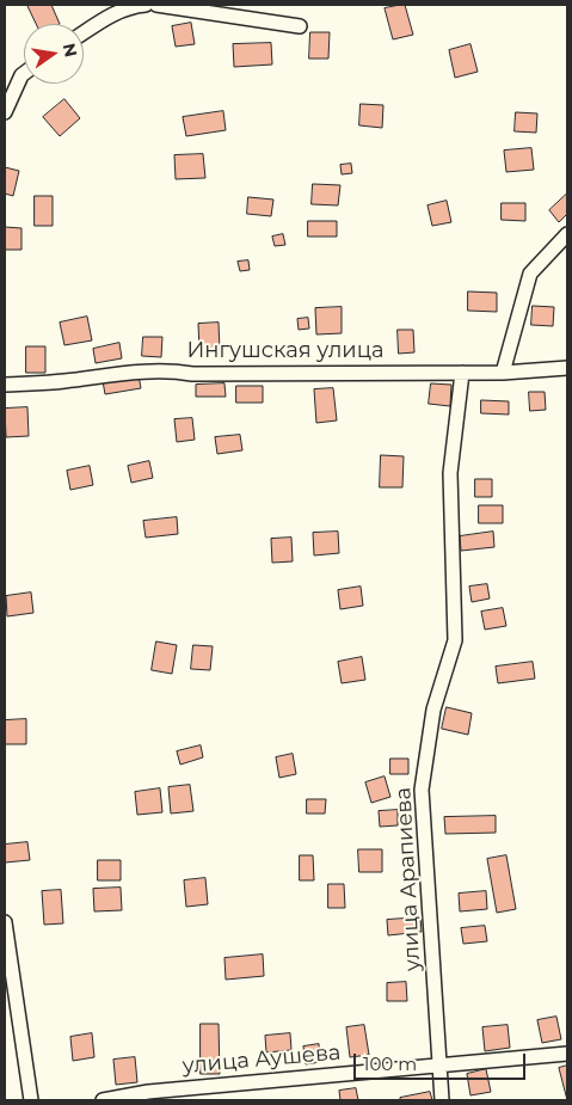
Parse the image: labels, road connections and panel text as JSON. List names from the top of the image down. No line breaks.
{"streets":{"street":["Ингушская улица","улица Арапиева","улица Аушева"]},"crossings":[["Ингушская улица","улица Арапиева"],["улица Арапиева","улица Аушева"]],"scale_bar":"100 m","north":"right"}
